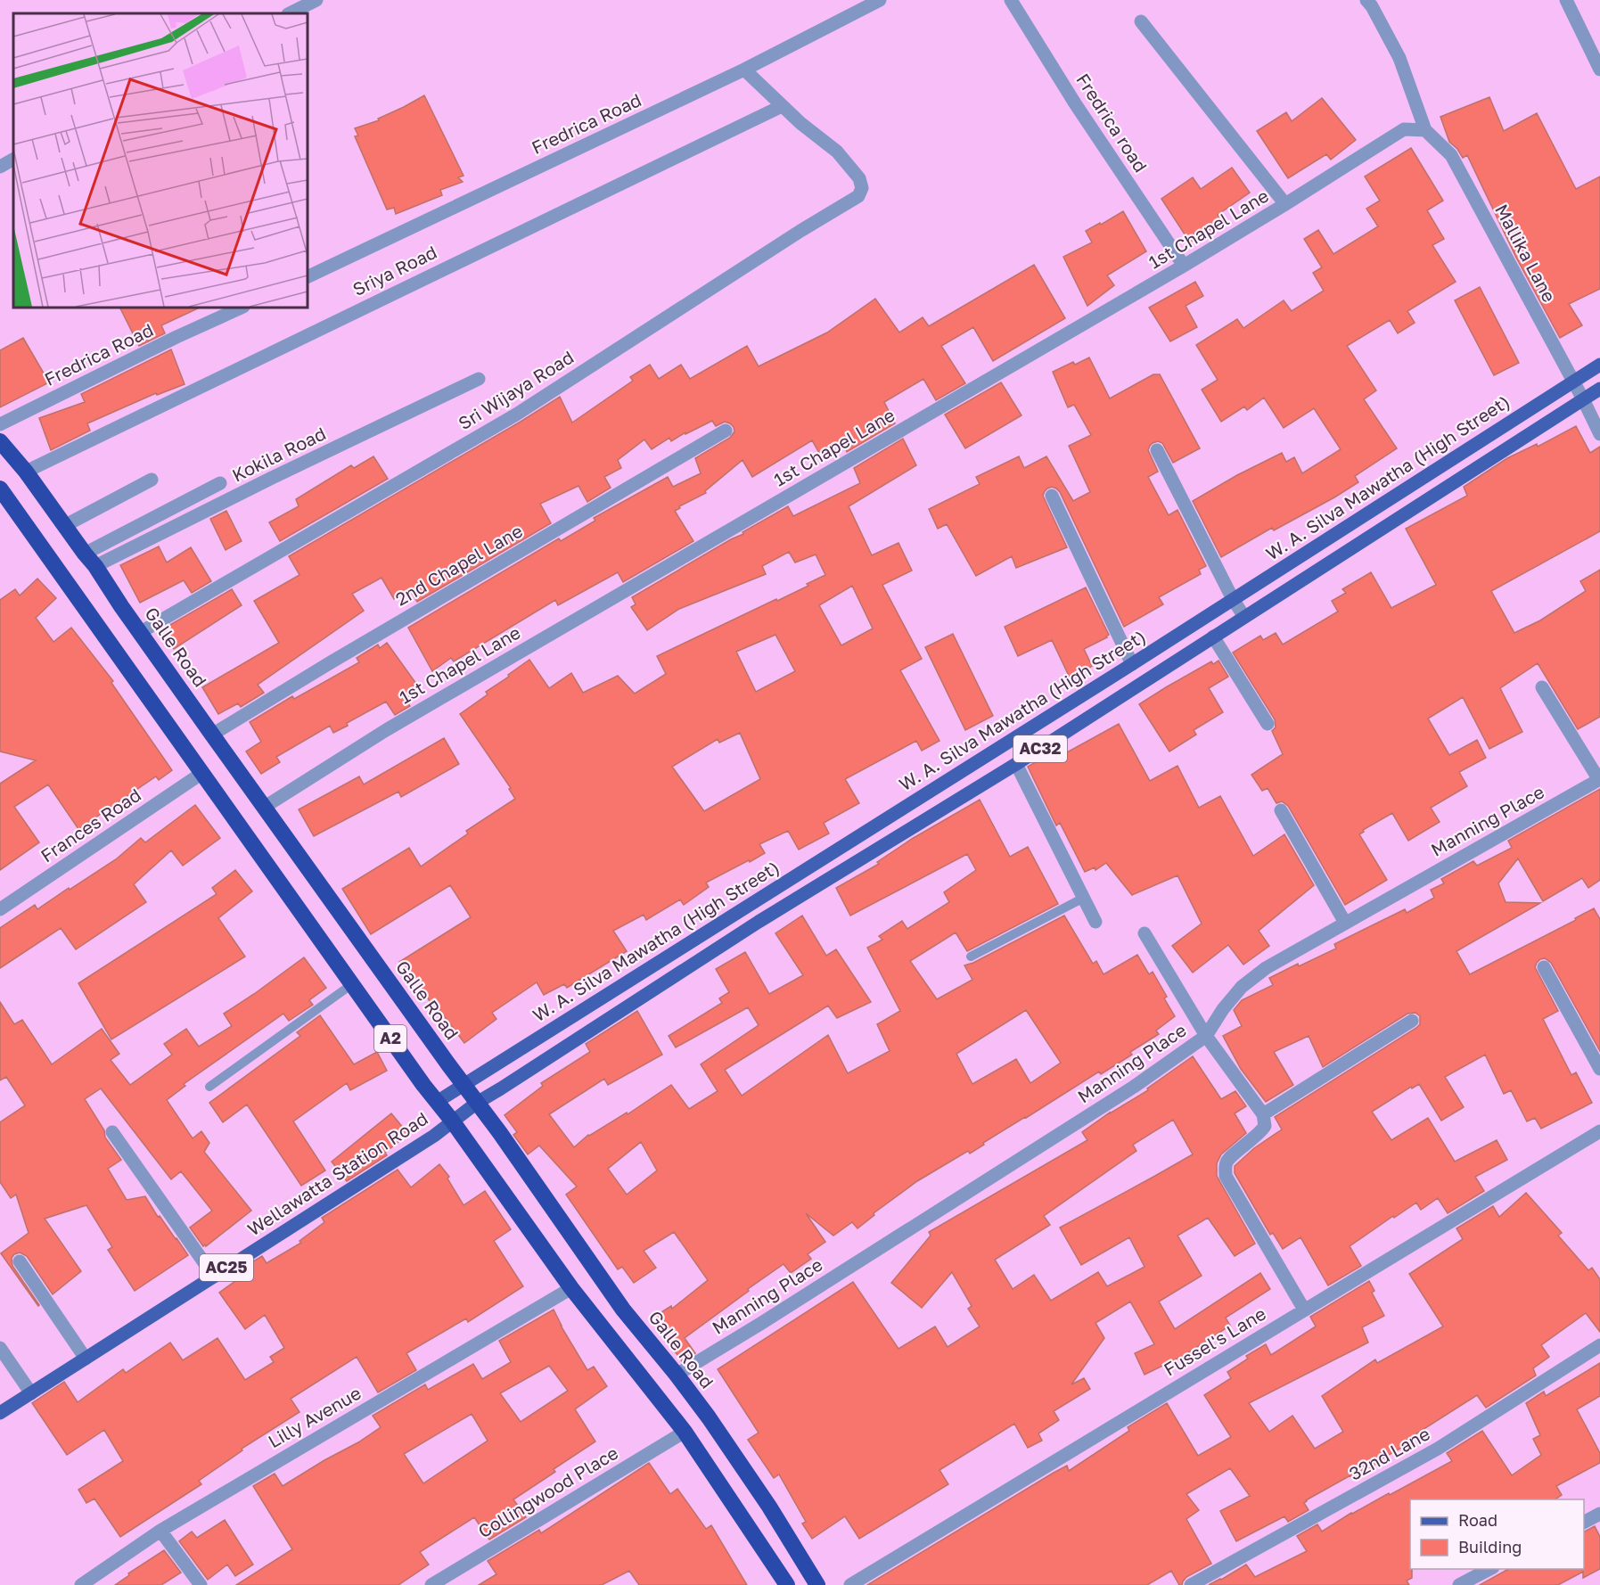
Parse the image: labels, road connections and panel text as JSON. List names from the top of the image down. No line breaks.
{"streets":{"highway":["Galle Road","A2"],"main road":["W. A. Silva Mawatha (High Street)","AC32","Wellawatta Station Road","AC25"],"street":["Fredrica road","Fredrica Road","1st Chapel Lane","Mallika Lane","Sriya Road","Sri Wijaya Road","Kokila Road","2nd Chapel Lane","Manning Place","Frances Road","Fussel's Lane","Lilly Avenue","32nd Lane","Collingwood Place"]},"crossings":[["Fredrica road","1st Chapel Lane"],["1st Chapel Lane","Mallika Lane"],["1st Chapel Lane","Galle Road"],["Mallika Lane","W. A. Silva Mawatha (High Street)"],["Mallika Lane","AC32"],["Sriya Road","Sri Wijaya Road"],["Sriya Road","Galle Road"],["Sri Wijaya Road","Galle Road"],["Kokila Road","Galle Road"],["W. A. Silva Mawatha (High Street)","Galle Road"],["W. A. Silva Mawatha (High Street)","A2"],["2nd Chapel Lane","Galle Road"],["Galle Road","AC32"],["Galle Road","Manning Place"],["Galle Road","Wellawatta Station Road"],["AC32","Wellawatta Station Road"],["Frances Road","A2"],["A2","Wellawatta Station Road"],["A2","Lilly Avenue"],["A2","Collingwood Place"]],"legend":["Road","Building"]}
